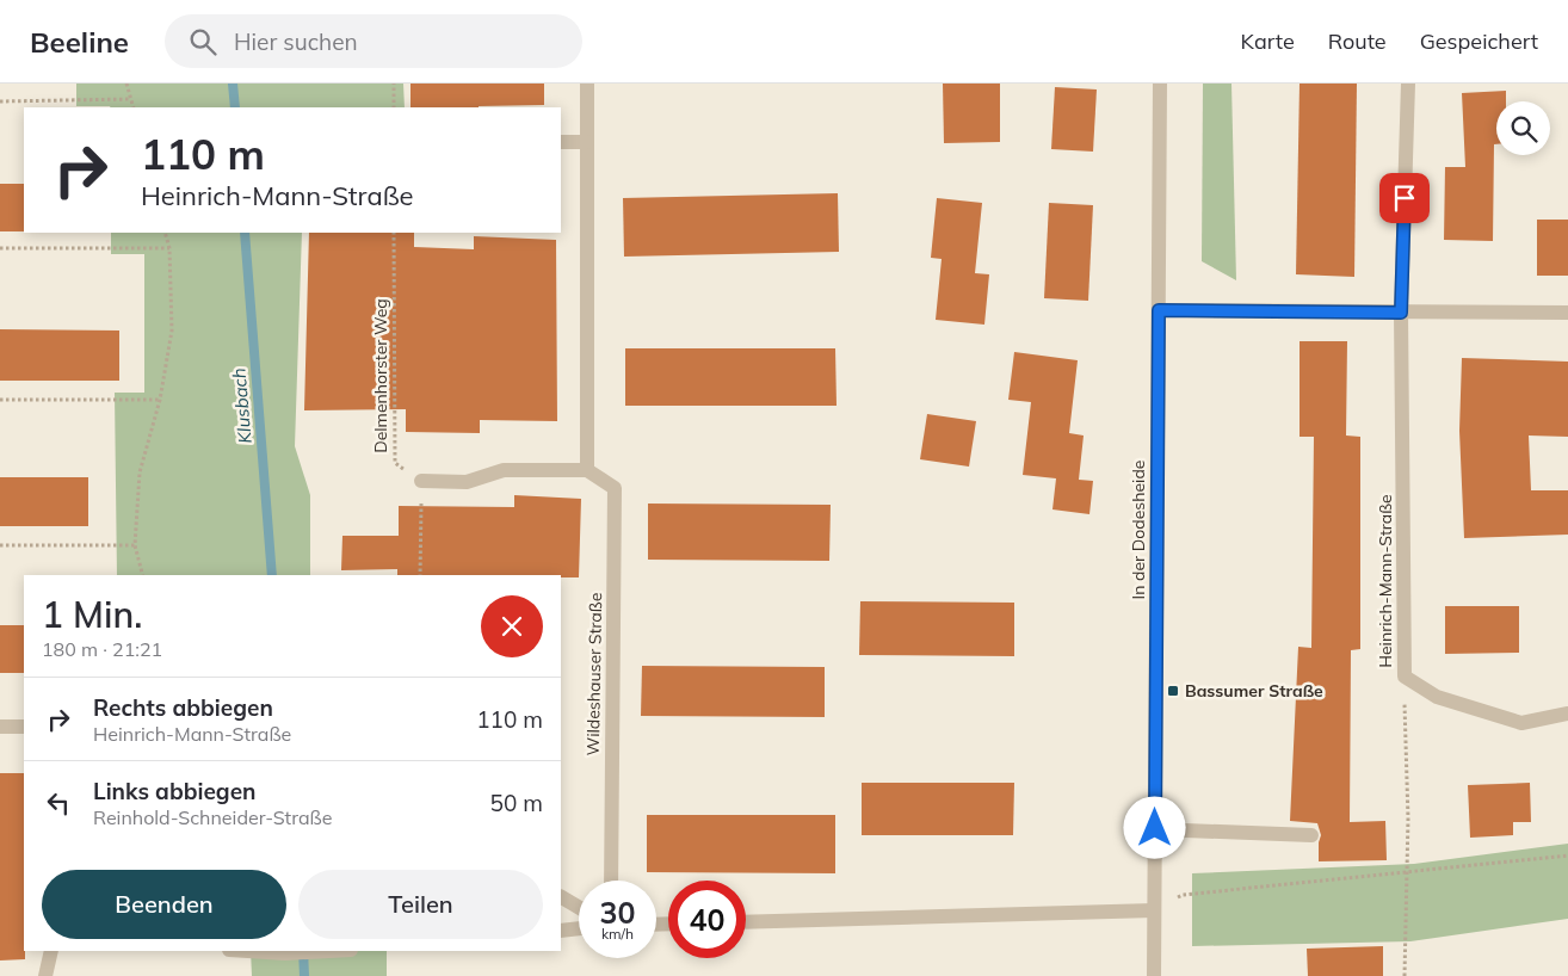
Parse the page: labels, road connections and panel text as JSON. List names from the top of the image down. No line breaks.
{"streets":{"street":["In der Dodesheide","Heinrich-Mann-Straße","Wildeshauser Straße"],"path":["Delmenhorster Weg"]},"water":["Klusbach"],"places":{"transit":["Bassumer Straße"]},"page":{"header":"Beeline","search":"Hier suchen","nav":["Karte","Route","Gespeichert"],"turn":["110 m","Heinrich-Mann-Straße"],"heading":["1 Min.","180 m · 21:21"],"list":[{"name":"Rechts abbiegen","note":"Heinrich-Mann-Straße","value":"110 m"},{"name":"Links abbiegen","note":"Reinhold-Schneider-Straße","value":"50 m"}],"buttons":["Beenden","Teilen"],"speed":"30 km/h","limit":"40"}}
